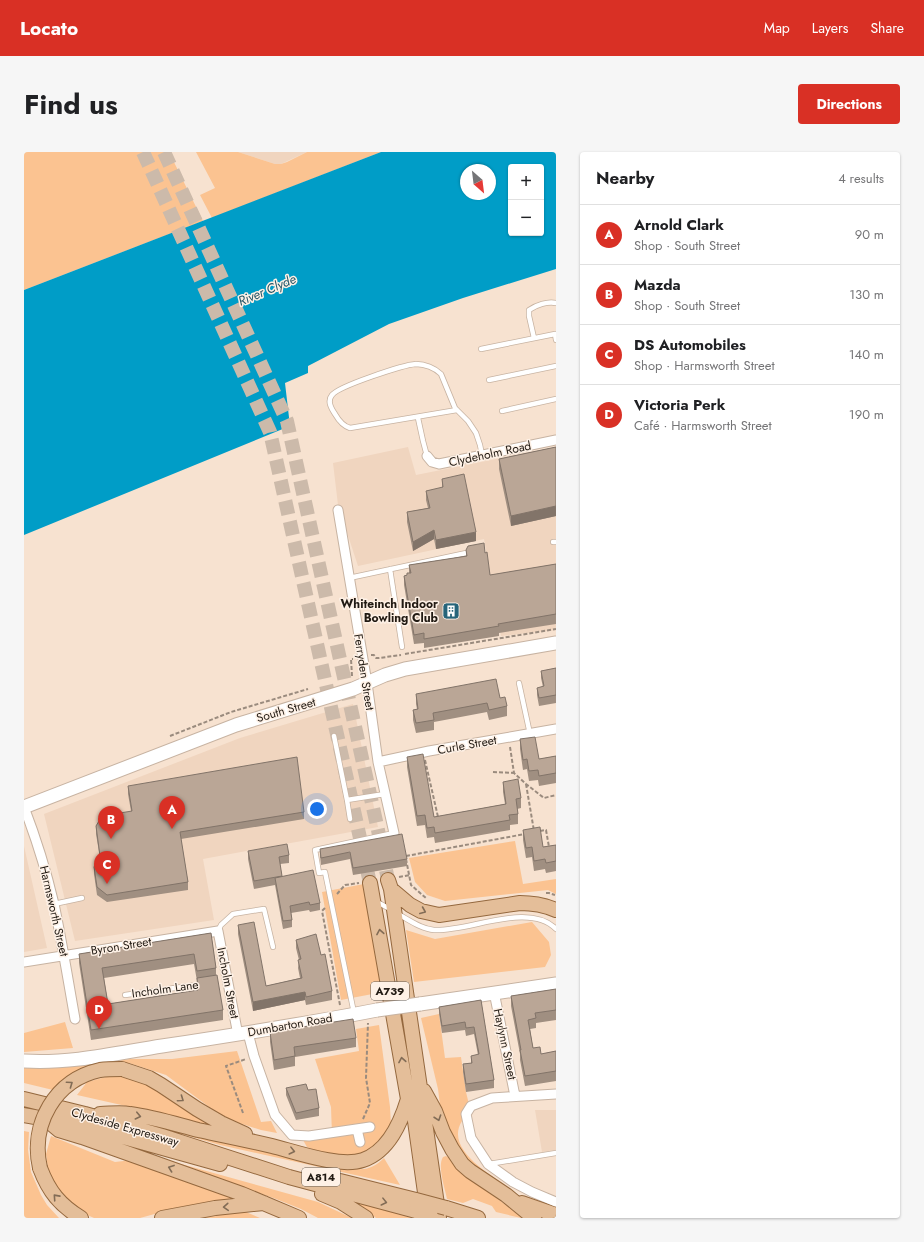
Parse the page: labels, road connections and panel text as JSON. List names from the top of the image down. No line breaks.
{"streets":{"main road":["A739","Clydeside Expressway"],"street":["Clydeholm Road","Ferryden Street","South Street","Curle Street","Harmsworth Street","Byron Street","Incholm Street","Dumbarton Road","Haylynn Street"],"lane":["Incholm Lane"]},"crossings":[["Ferryden Street","South Street"],["Ferryden Street","Curle Street"],["South Street","Harmsworth Street"],["Harmsworth Street","Byron Street"],["Byron Street","Incholm Street"],["Incholm Street","Dumbarton Road"],["Dumbarton Road","Haylynn Street"]],"water":["River Clyde"],"places":{"building":["Whiteinch Indoor Bowling Club"]},"north":"bottom right","page":{"header":"Locato","nav":["Map","Layers","Share"],"title":"Find us","buttons":"Directions","heading":["Nearby","4 results"],"map_buttons":["+","−"],"list":[{"mark":"A","name":"Arnold Clark","note":"Shop · South Street","value":"90 m"},{"mark":"B","name":"Mazda","note":"Shop · South Street","value":"130 m"},{"mark":"C","name":"DS Automobiles","note":"Shop · Harmsworth Street","value":"140 m"},{"mark":"D","name":"Victoria Perk","note":"Café · Harmsworth Street","value":"190 m"}],"pins":["A","B","C","D"]}}
